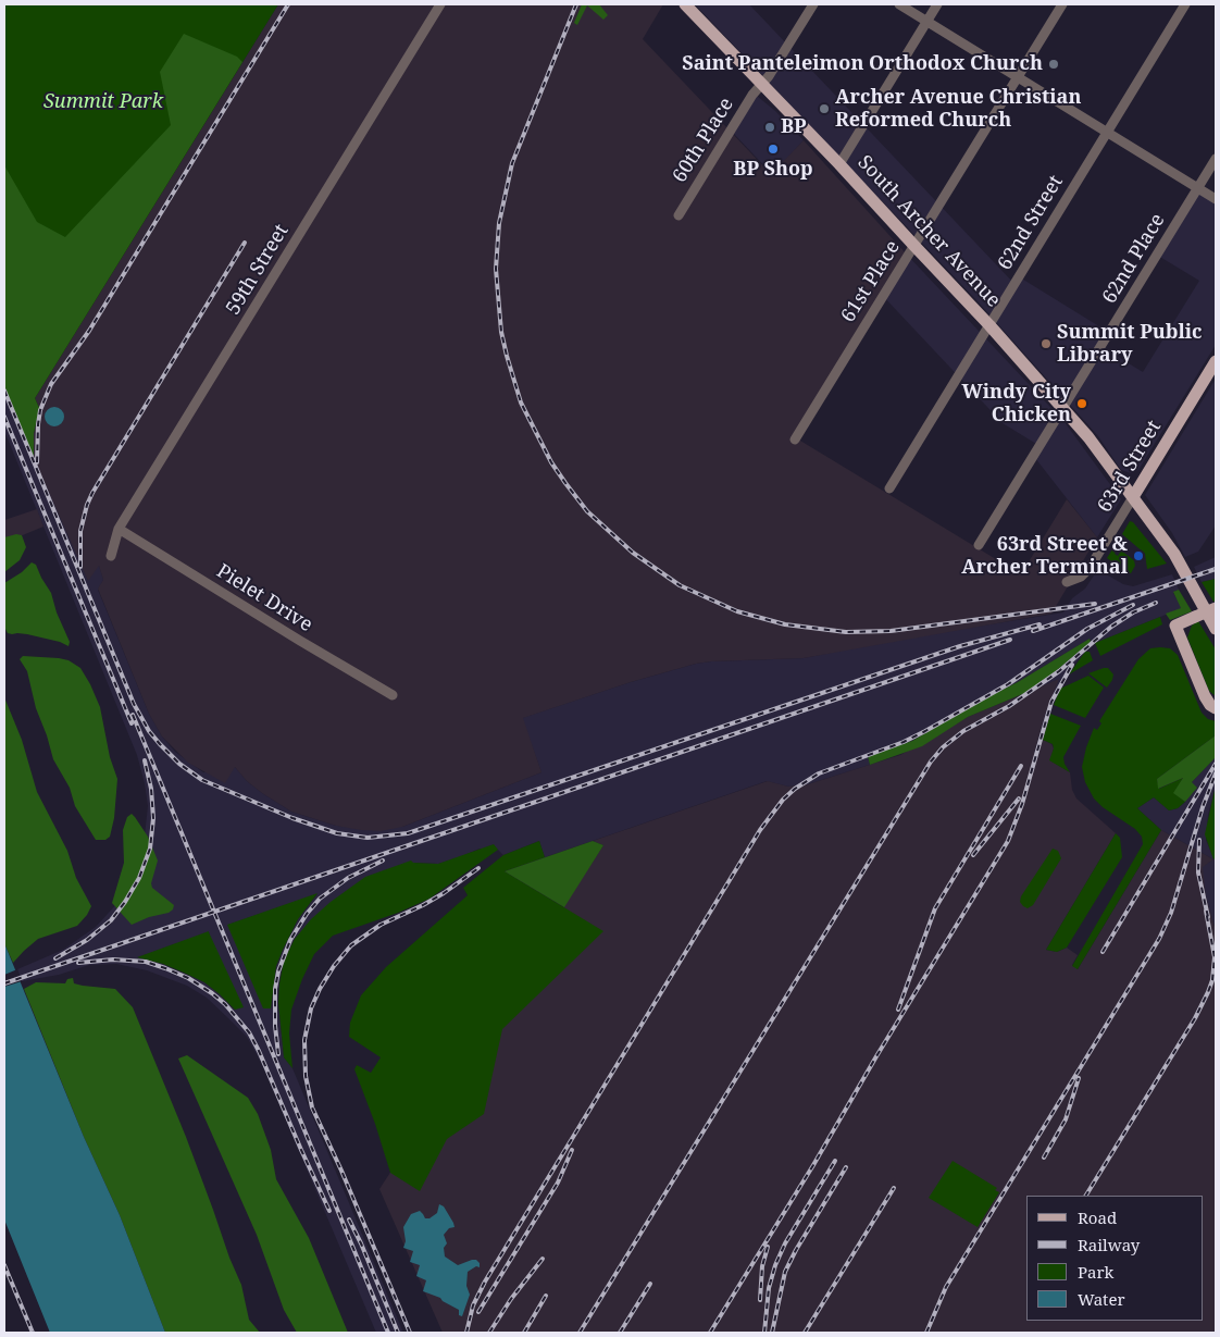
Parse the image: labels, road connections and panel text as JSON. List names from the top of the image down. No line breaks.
{"streets":{"main road":["South Archer Avenue","63rd Street"],"street":["60th Place","62nd Street","62nd Place","59th Street","61st Place","Pielet Drive"]},"crossings":[["60th Place","South Archer Avenue"],["62nd Street","South Archer Avenue"],["South Archer Avenue","62nd Place"],["South Archer Avenue","61st Place"],["South Archer Avenue","63rd Street"],["59th Street","Pielet Drive"]],"parks":["Summit Park"],"places":["Saint Panteleimon Orthodox Church","Archer Avenue Christian Reformed Church","BP","BP Shop","Summit Public Library","Windy City Chicken","63rd Street & Archer Terminal"],"legend":["Road","Railway","Park","Water"]}
